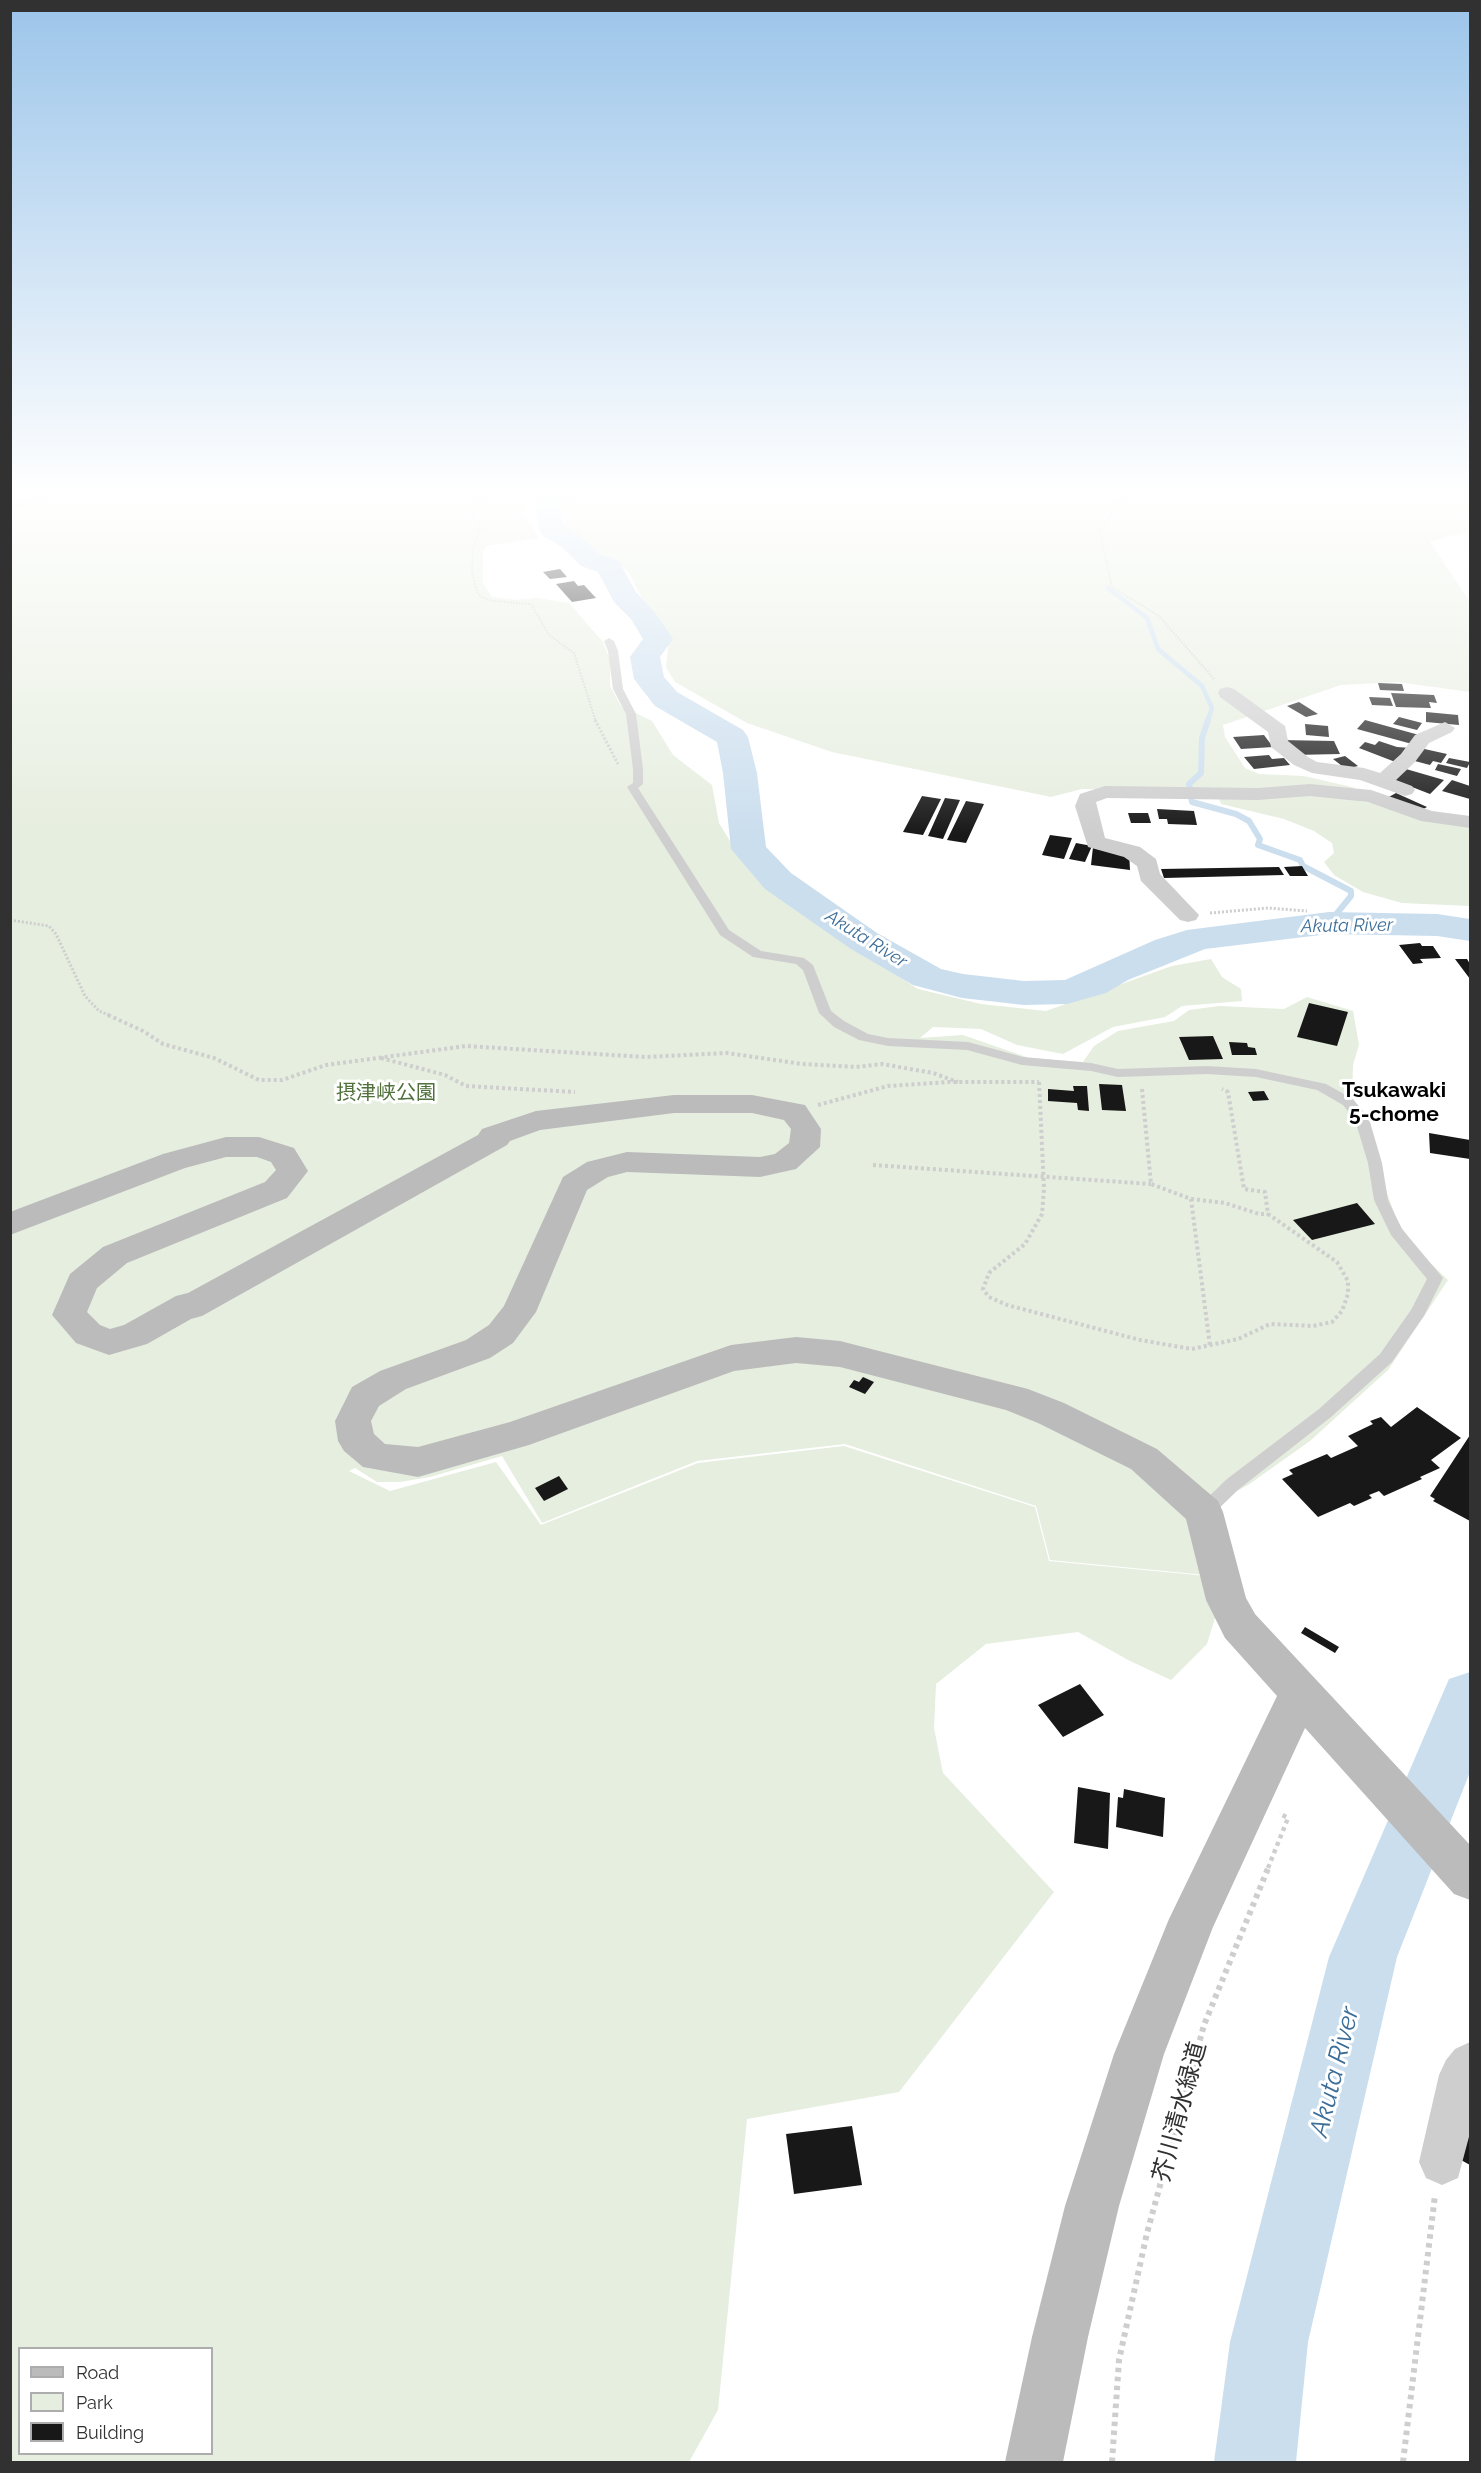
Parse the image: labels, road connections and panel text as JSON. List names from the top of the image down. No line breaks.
{"streets":{"path":["芥川清水緑道"]},"districts":["Tsukawaki 5-chome"],"water":["Akuta River"],"parks":["摂津峡公園"],"legend":["Road","Park","Building"]}
